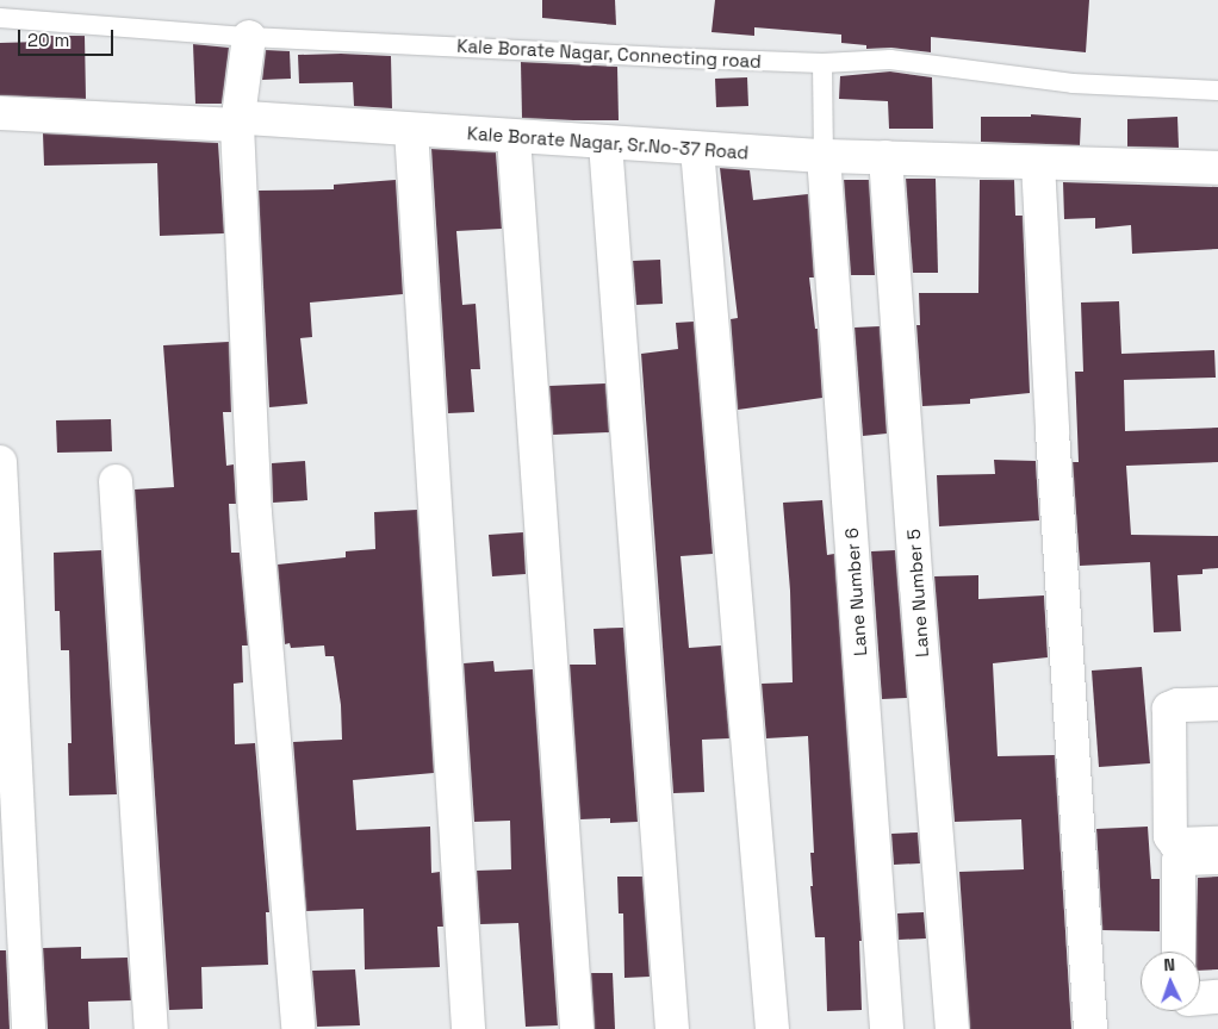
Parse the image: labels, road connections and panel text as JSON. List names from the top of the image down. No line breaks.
{"streets":{"street":["Kale Borate Nagar, Sr.No-37 Road","Lane Number 6","Lane Number 5"],"lane":["Kale Borate Nagar, Connecting road"]},"crossings":[["Kale Borate Nagar, Sr.No-37 Road","Lane Number 6"],["Kale Borate Nagar, Sr.No-37 Road","Lane Number 5"]],"scale_bar":"20 m","north":"top"}
